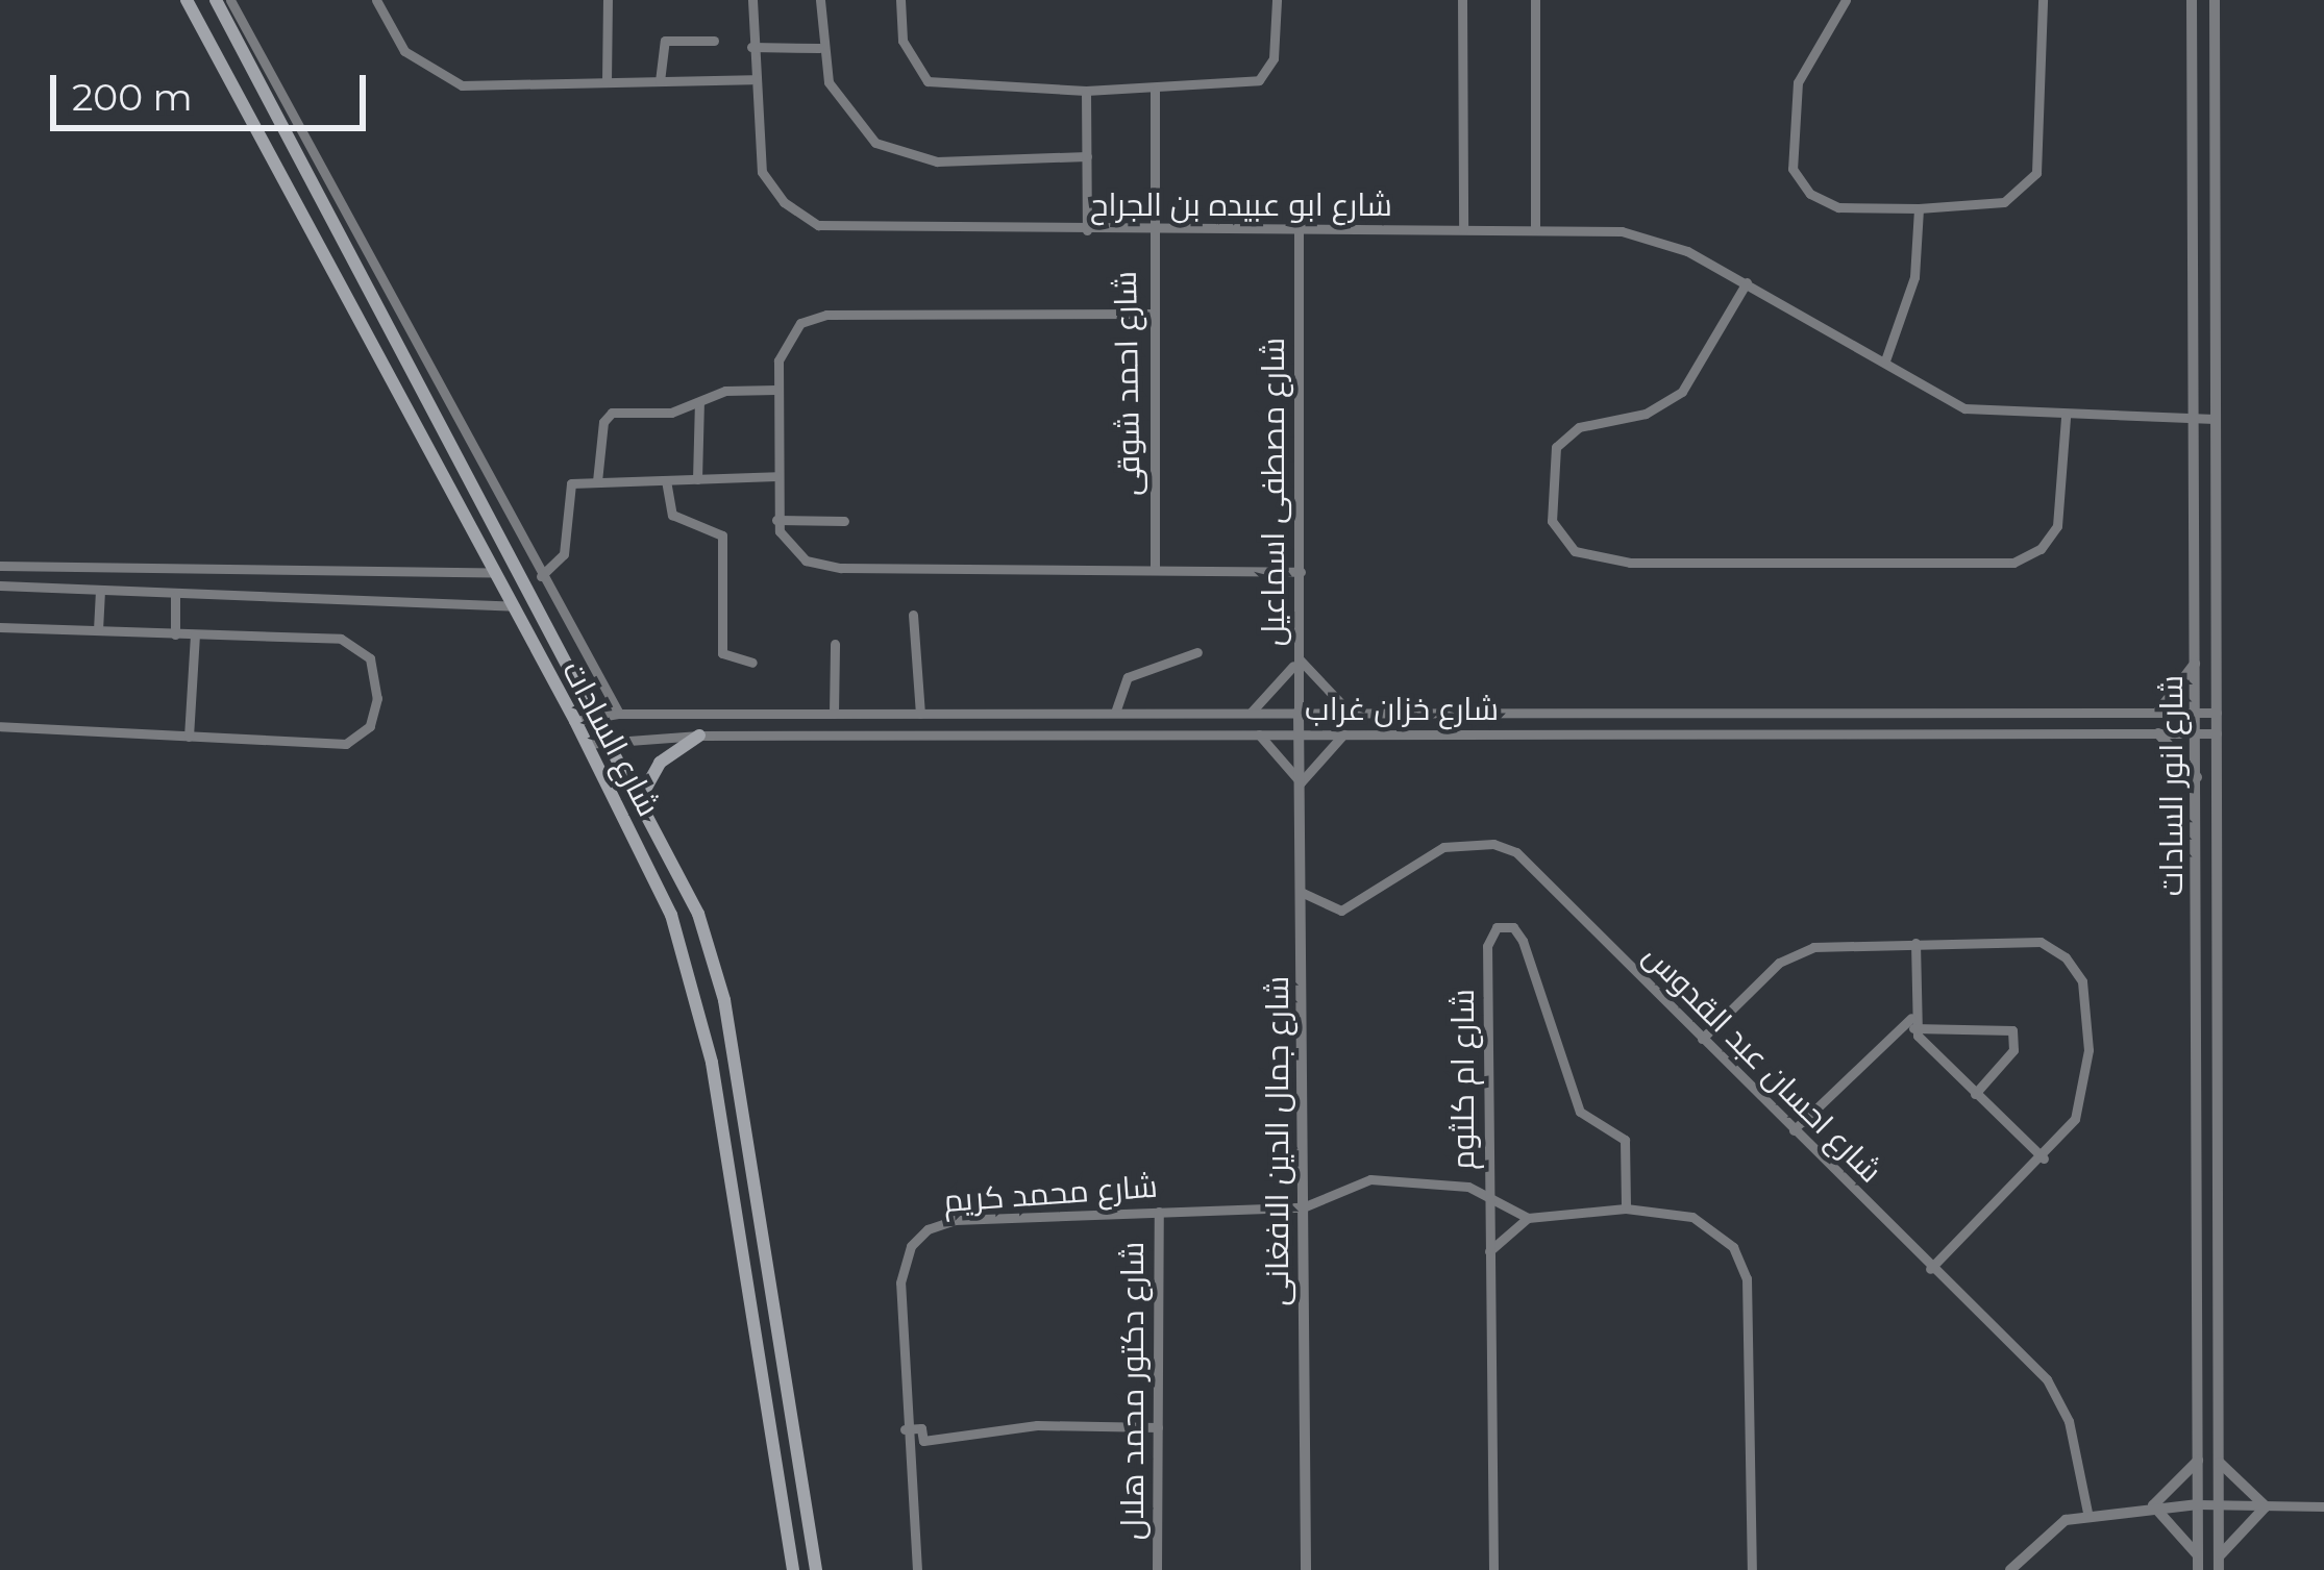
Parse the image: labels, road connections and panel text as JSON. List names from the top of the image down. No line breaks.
{"streets":{"main road":["شارع السادات"],"street":["شارع ابو عبيده بن الجراح","شارع احمد شوقى","شارع مصطفى اسماعيل","شارع خزان غراب","شارع انور السادات","شارع احسان عبد القدوس","شارع ام كلثوم","شارع جمال الدين الافغانى","شارع محمد كريم","شارع دكتور محمد هلال"]},"crossings":[["شارع ابو عبيده بن الجراح","شارع احمد شوقى"],["شارع ابو عبيده بن الجراح","شارع مصطفى اسماعيل"],["شارع ابو عبيده بن الجراح","شارع انور السادات"],["شارع مصطفى اسماعيل","شارع خزان غراب"],["شارع مصطفى اسماعيل","شارع جمال الدين الافغانى"],["شارع خزان غراب","شارع السادات"],["شارع خزان غراب","شارع انور السادات"],["شارع خزان غراب","شارع جمال الدين الافغانى"],["شارع احسان عبد القدوس","شارع جمال الدين الافغانى"],["شارع جمال الدين الافغانى","شارع محمد كريم"],["شارع محمد كريم","شارع دكتور محمد هلال"]],"scale_bar":"200 m"}
